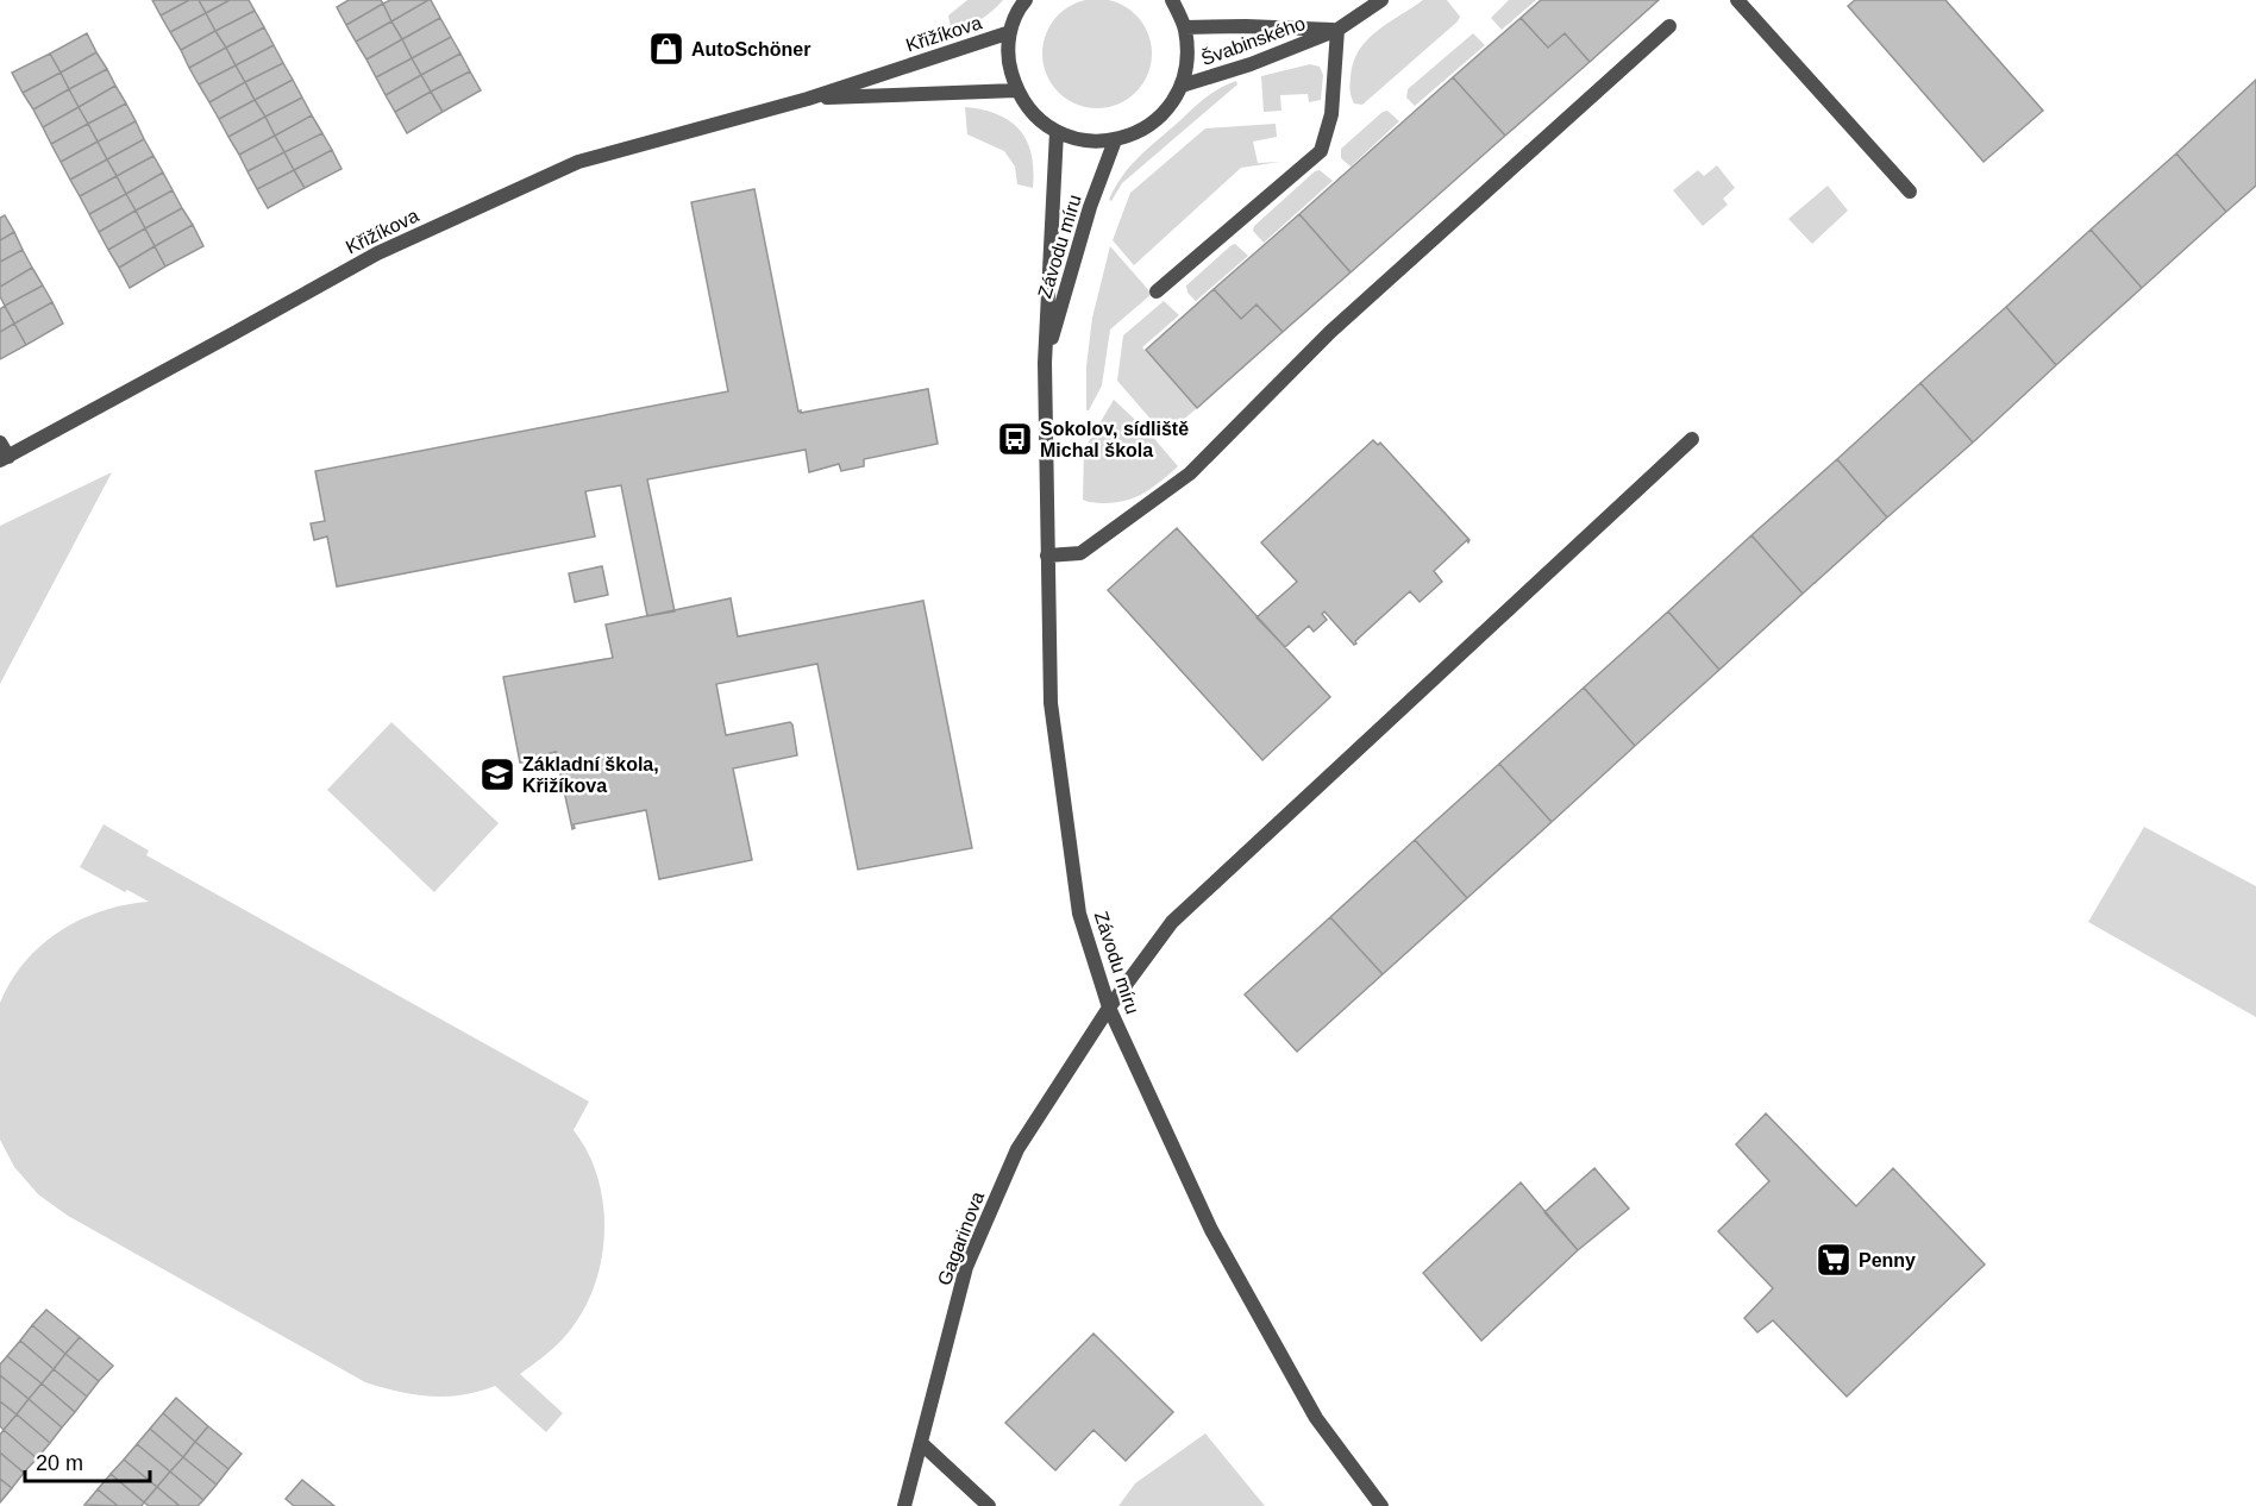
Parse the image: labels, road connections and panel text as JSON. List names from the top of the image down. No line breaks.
{"streets":{"street":["Křižíkova","Švabinského","Závodu míru","Gagarinova"]},"crossings":[["Závodu míru","Gagarinova"]],"places":{"shop":["AutoSchöner"],"bus stop":["Sokolov, sídliště Michal škola"],"school or university":["Základní škola, Křižíkova"],"supermarket":["Penny"]},"scale_bar":"20 m"}
